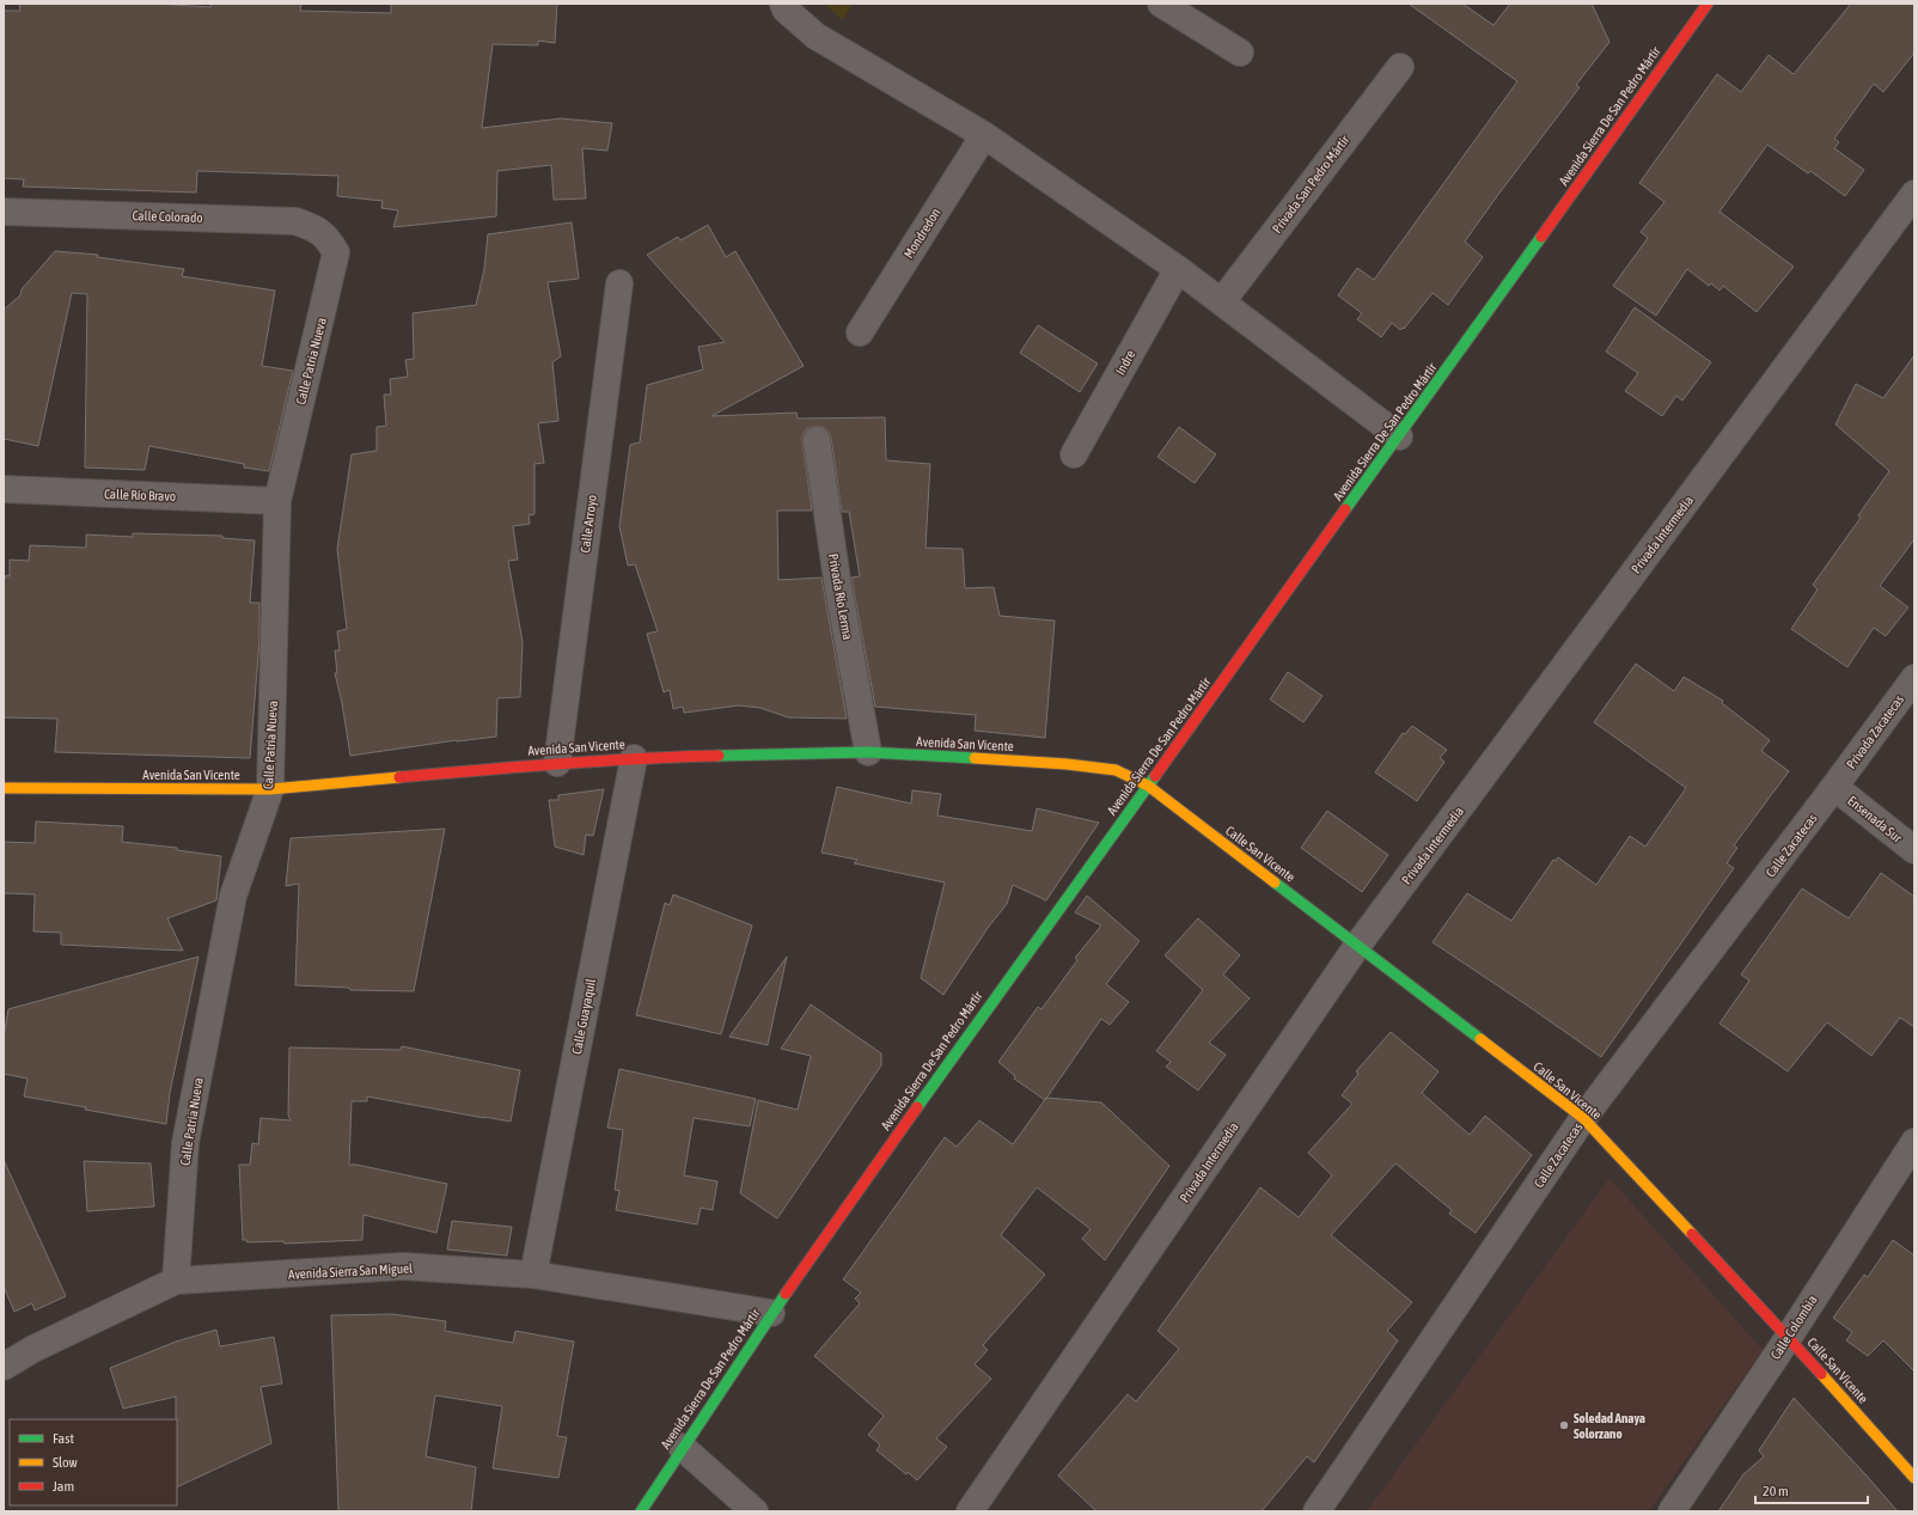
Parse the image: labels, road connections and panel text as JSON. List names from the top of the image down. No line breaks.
{"streets":{"street":["Avenida Sierra De San Pedro Mártir","Privada San Pedro Mártir","Calle Colorado","Mondredon","Calle Patria Nueva","Indre","Calle Río Bravo","Calle Arroyo","Privada Intermedia","Privada Río Lerma","Privada Zacatecas","Avenida San Vicente","Ensenada Sur","Calle Zacatecas","Calle San Vicente","Calle Guayaquil","Avenida Sierra San Miguel","Calle Colombia"]},"crossings":[["Avenida Sierra De San Pedro Mártir","Avenida San Vicente"],["Avenida Sierra De San Pedro Mártir","Calle San Vicente"],["Avenida Sierra De San Pedro Mártir","Avenida Sierra San Miguel"],["Calle Colorado","Calle Patria Nueva"],["Calle Patria Nueva","Calle Río Bravo"],["Calle Patria Nueva","Avenida San Vicente"],["Calle Patria Nueva","Avenida Sierra San Miguel"],["Calle Arroyo","Avenida San Vicente"],["Privada Intermedia","Calle San Vicente"],["Privada Río Lerma","Avenida San Vicente"],["Privada Zacatecas","Ensenada Sur"],["Privada Zacatecas","Calle Zacatecas"],["Avenida San Vicente","Calle San Vicente"],["Avenida San Vicente","Calle Guayaquil"],["Ensenada Sur","Calle Zacatecas"],["Calle Zacatecas","Calle San Vicente"],["Calle San Vicente","Calle Colombia"],["Calle Guayaquil","Avenida Sierra San Miguel"]],"places":["Soledad Anaya Solorzano"],"legend":["Fast","Slow","Jam"],"scale_bar":"20 m"}
